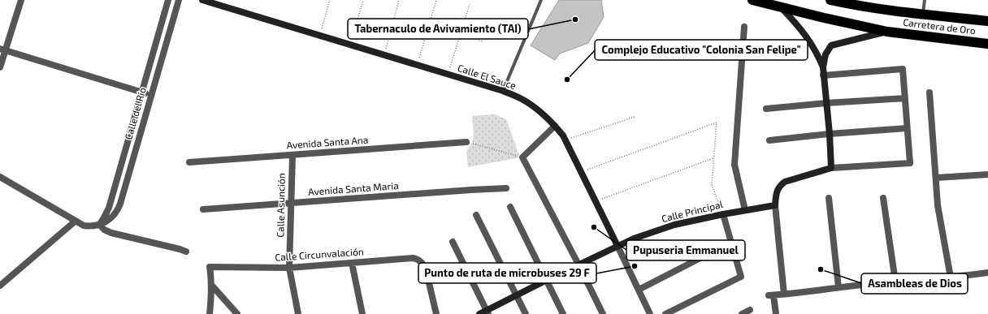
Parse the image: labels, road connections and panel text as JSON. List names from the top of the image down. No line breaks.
{"streets":{"highway":["Carretera de Oro"],"street":["Calle El Sauce","Calle del Río","Avenida Santa Ana","Avenida Santa Maria","Calle Asunción","Calle Principal","Calle Circunvalación"]},"crossings":[["Calle El Sauce","Calle Principal"],["Avenida Santa Ana","Calle Asunción"],["Avenida Santa Maria","Calle Asunción"],["Calle Asunción","Calle Circunvalación"]],"places":["Tabernaculo de Avivamiento (TAI)","Complejo Educativo \"Colonia San Felipe\"","Pupuseria Emmanuel","Punto de ruta de microbuses 29 F","Asambleas de Dios"]}
